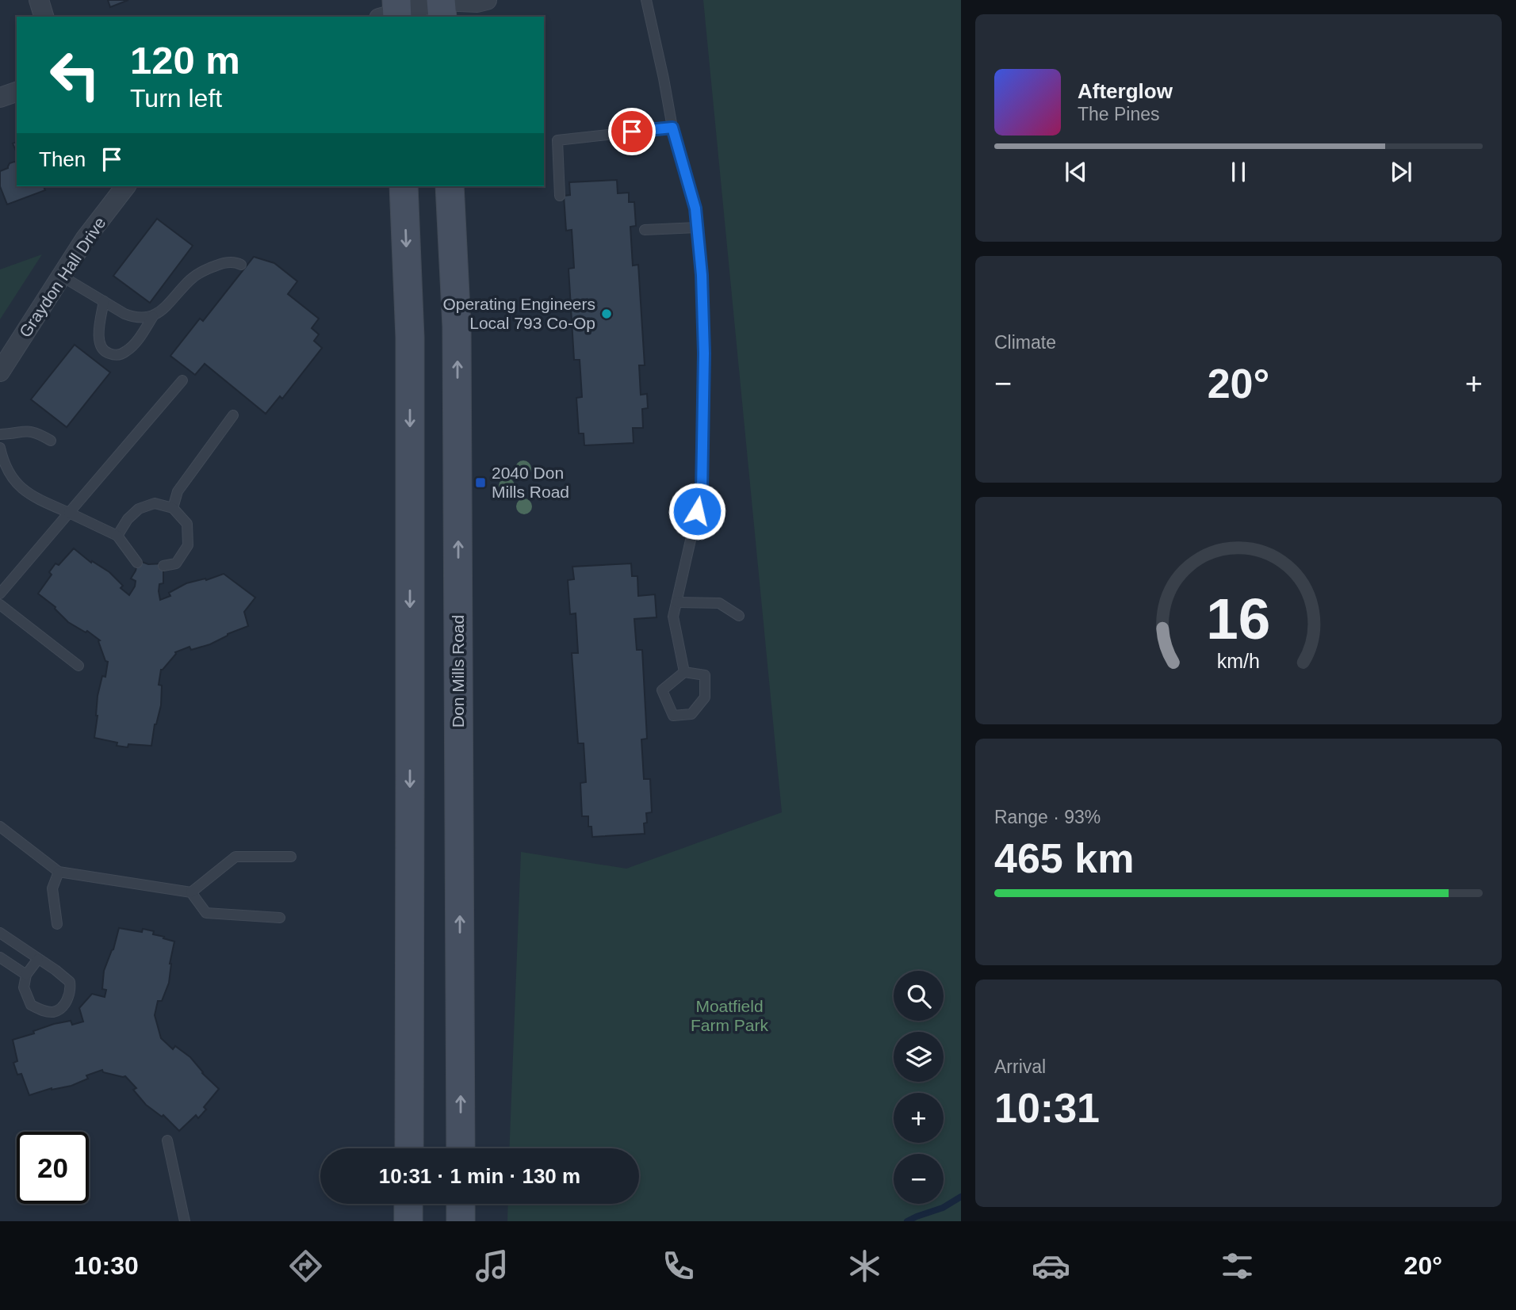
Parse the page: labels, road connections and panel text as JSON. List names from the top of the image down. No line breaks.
{"streets":{"main road":["Don Mills Road"],"street":["Graydon Hall Drive"]},"parks":["Moatfield Farm Park"],"places":{"other":["Operating Engineers Local 793 Co-Op"],"transit":["2040 Don Mills Road"]},"page":{"turn":["120 m","Turn left"],"song":["Afterglow","The Pines"],"then":"Then","tile":["Climate",["Range · 93%","465 km"],["Arrival","10:31"]],"heat":["−","20°","+"],"map_buttons":["+","−"],"limit":"20","trip":"10:31 · 1 min · 130 m","tabs":["10:30","20°"],"gauge":["16","km/h"]}}
